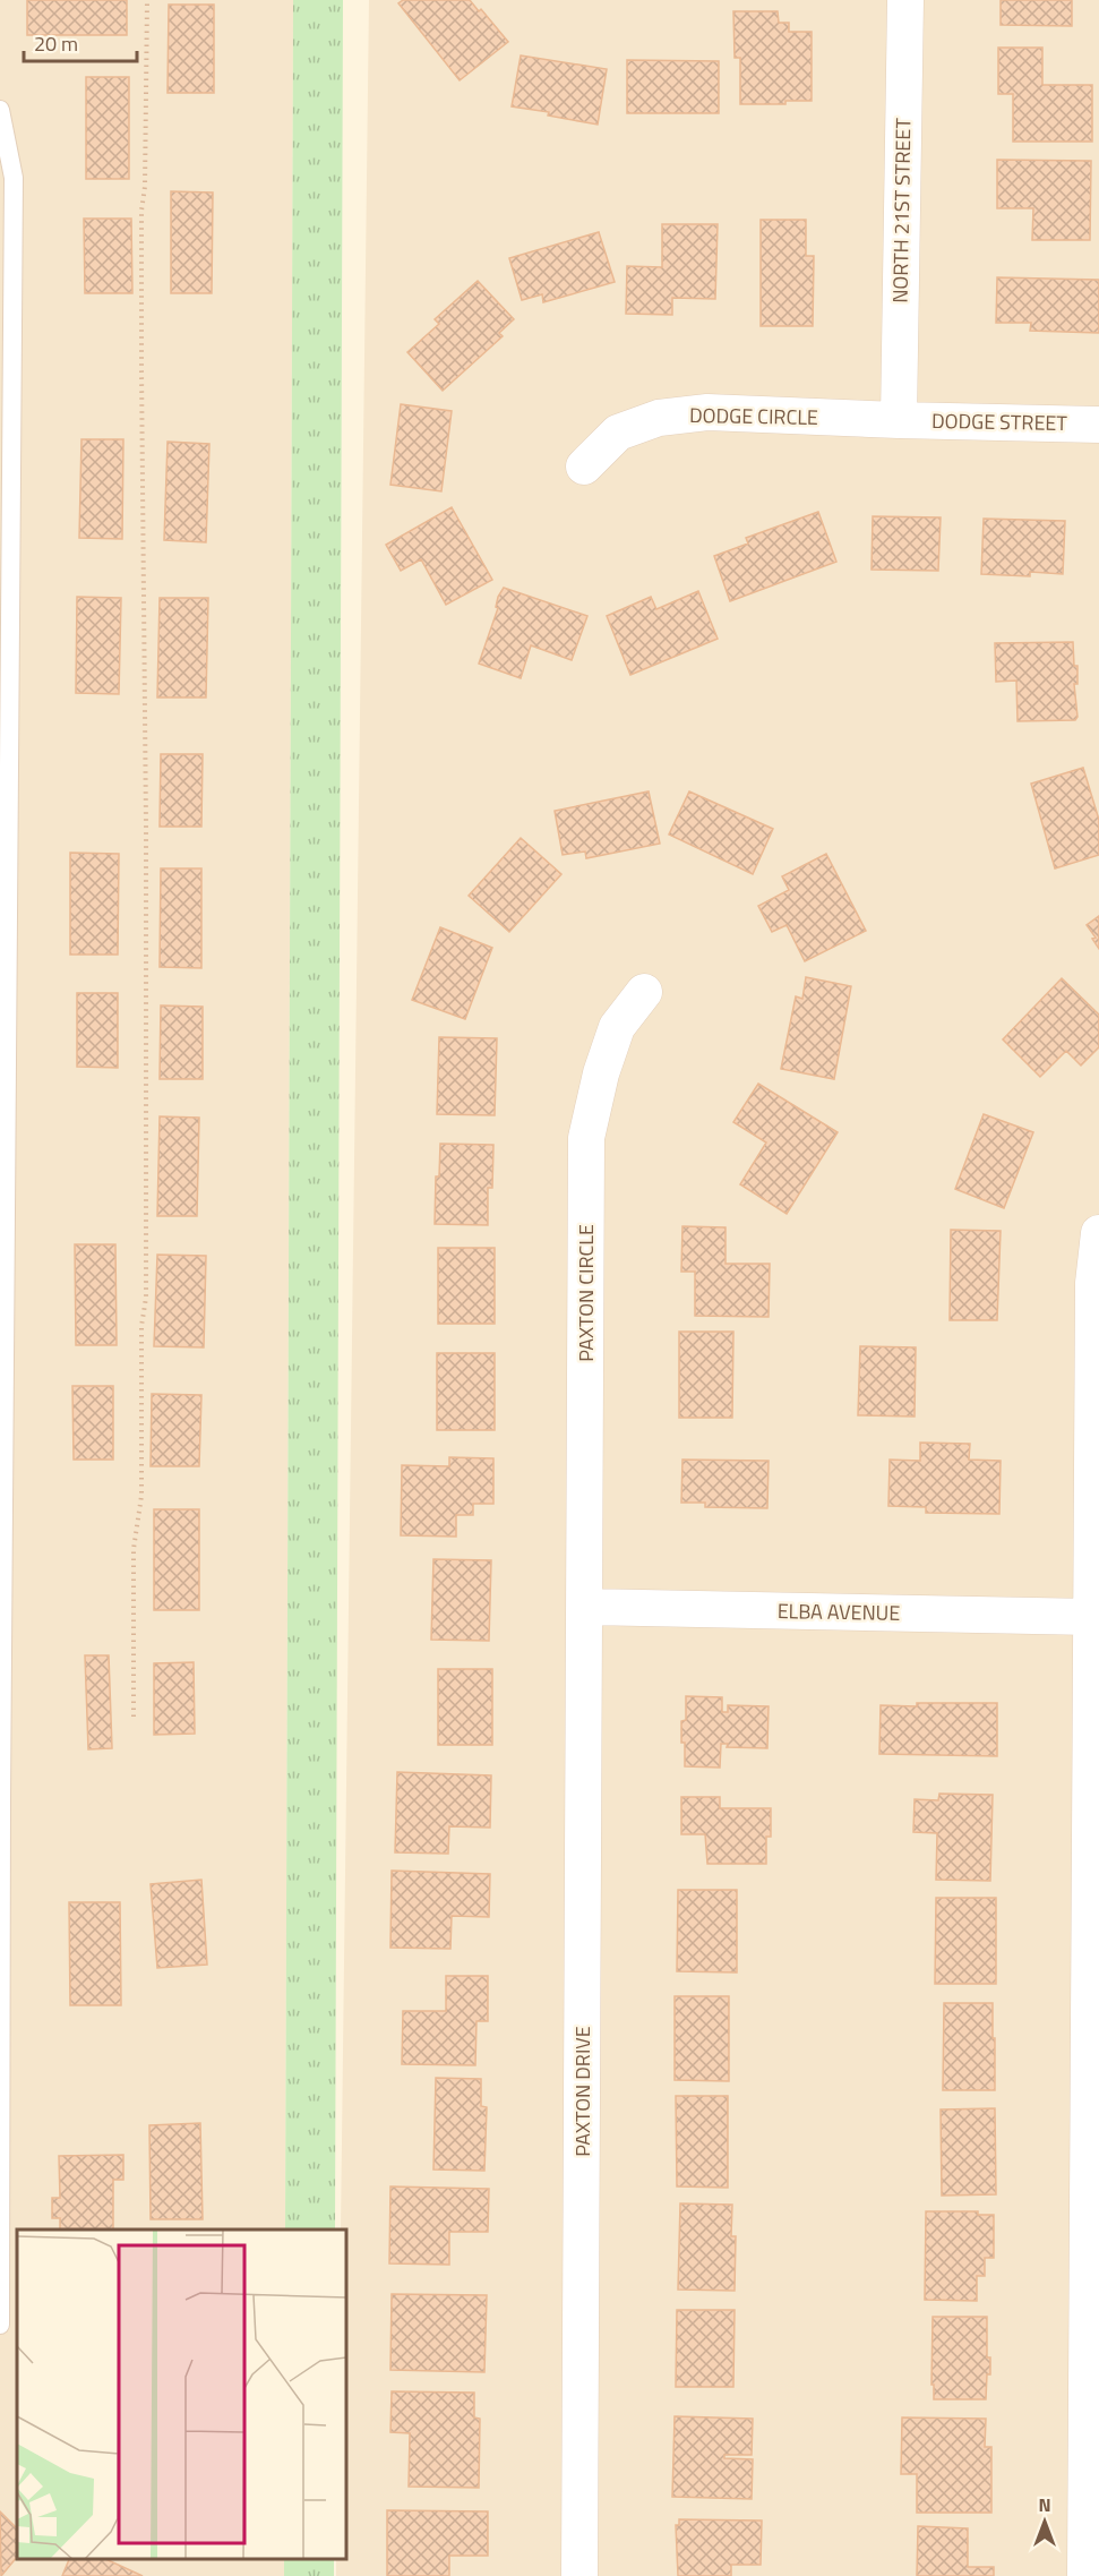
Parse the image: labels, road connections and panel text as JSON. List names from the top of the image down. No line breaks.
{"streets":{"street":["NORTH 21ST STREET","DODGE CIRCLE","DODGE STREET","PAXTON CIRCLE","ELBA AVENUE","PAXTON DRIVE"]},"crossings":[["NORTH 21ST STREET","DODGE CIRCLE"],["NORTH 21ST STREET","DODGE STREET"],["DODGE CIRCLE","DODGE STREET"],["PAXTON CIRCLE","ELBA AVENUE"],["PAXTON CIRCLE","PAXTON DRIVE"],["ELBA AVENUE","PAXTON DRIVE"]],"scale_bar":"20 m","north":"top"}
